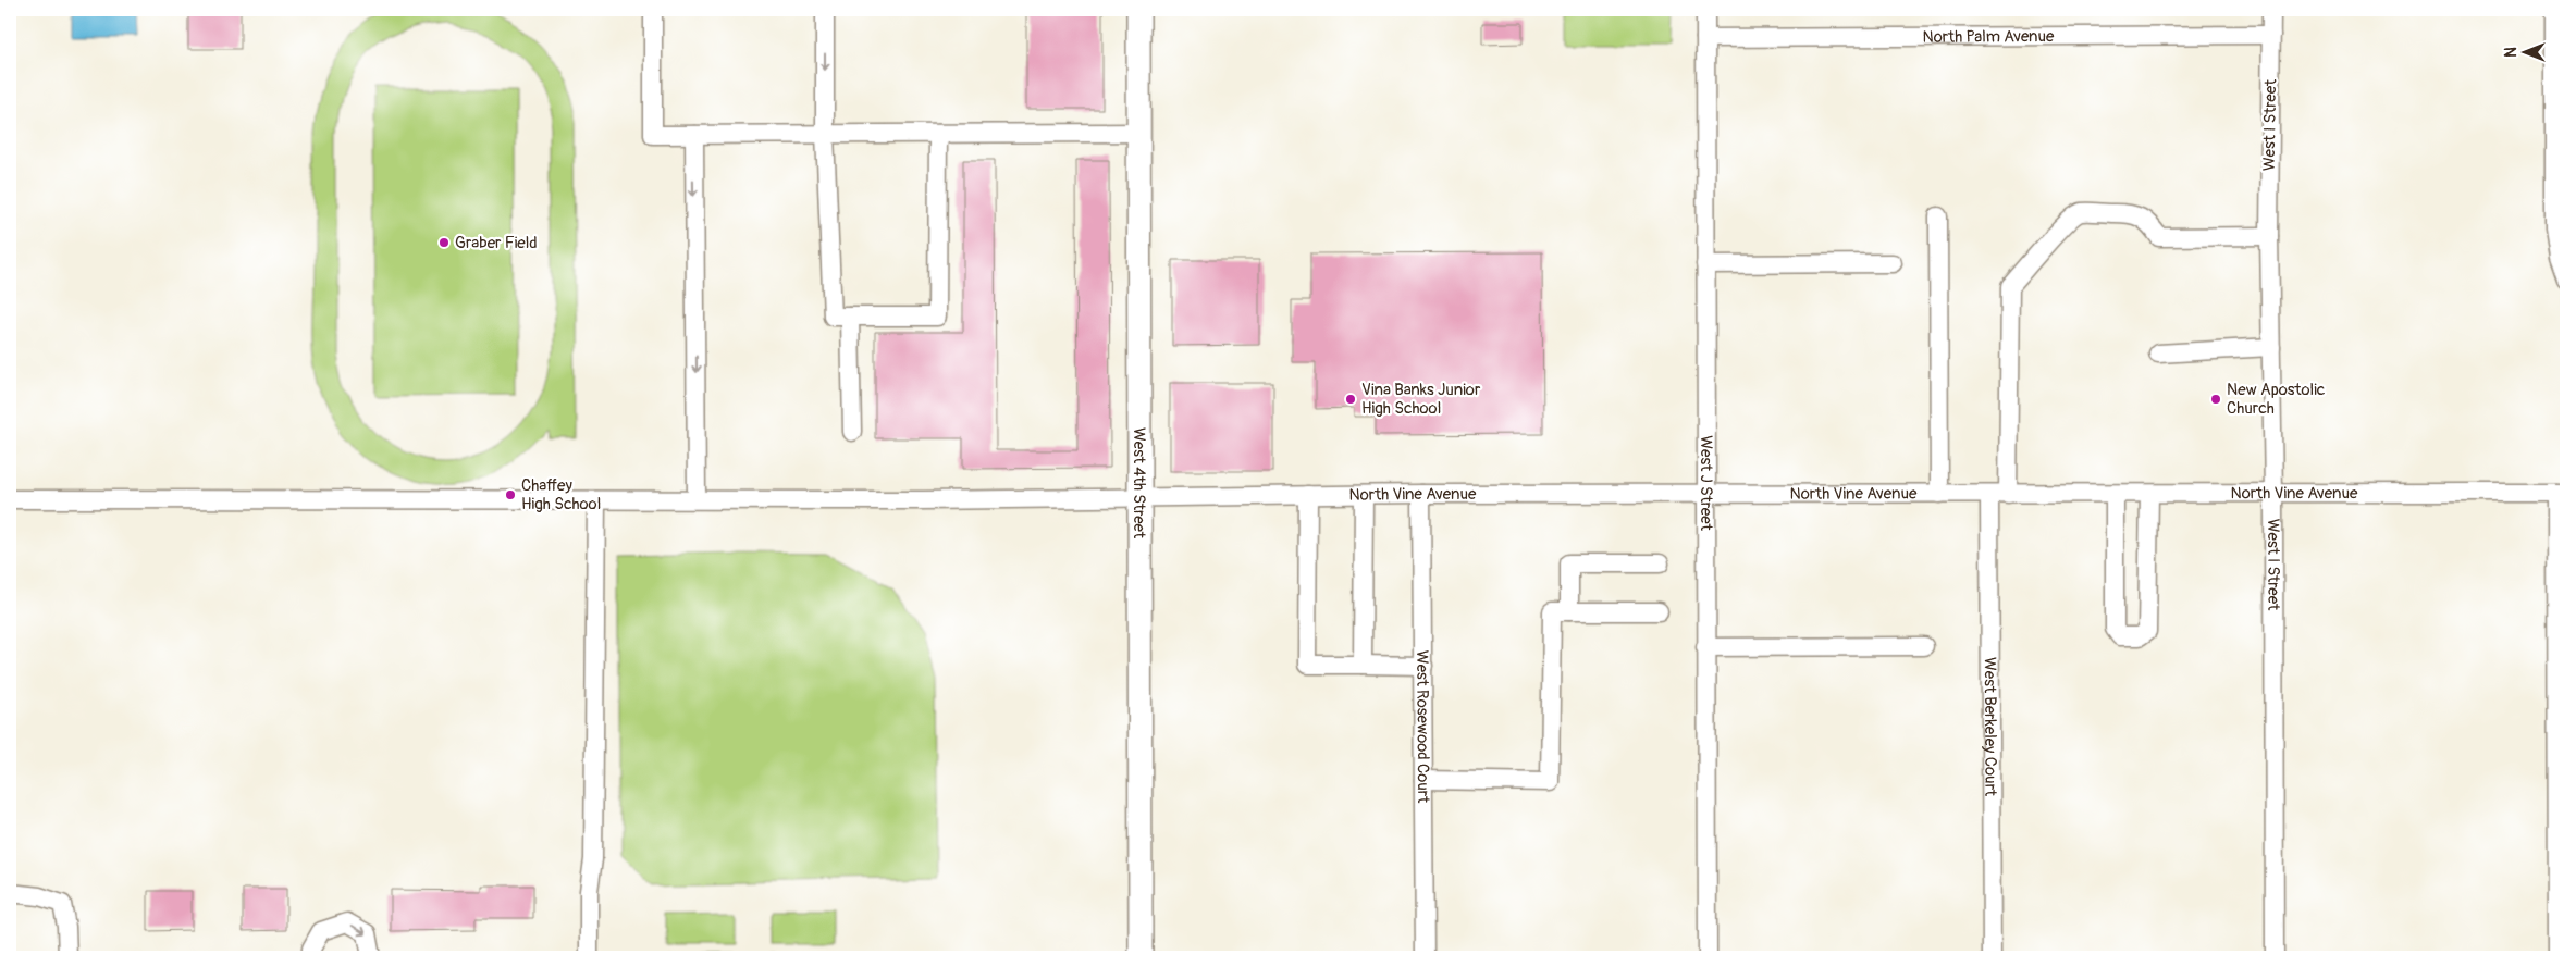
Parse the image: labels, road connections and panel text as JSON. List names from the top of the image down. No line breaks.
{"streets":{"main road":["West 4th Street"],"street":["North Palm Avenue","West I Street","West J Street","North Vine Avenue","West Rosewood Court","West Berkeley Court"]},"crossings":[["North Palm Avenue","West I Street"],["North Palm Avenue","West J Street"],["West I Street","North Vine Avenue"],["West 4th Street","North Vine Avenue"],["West J Street","North Vine Avenue"],["North Vine Avenue","West Rosewood Court"],["North Vine Avenue","West Berkeley Court"]],"places":["Graber Field","Vina Banks Junior High School","New Apostolic Church","Chaffey High School"],"north":"left"}
